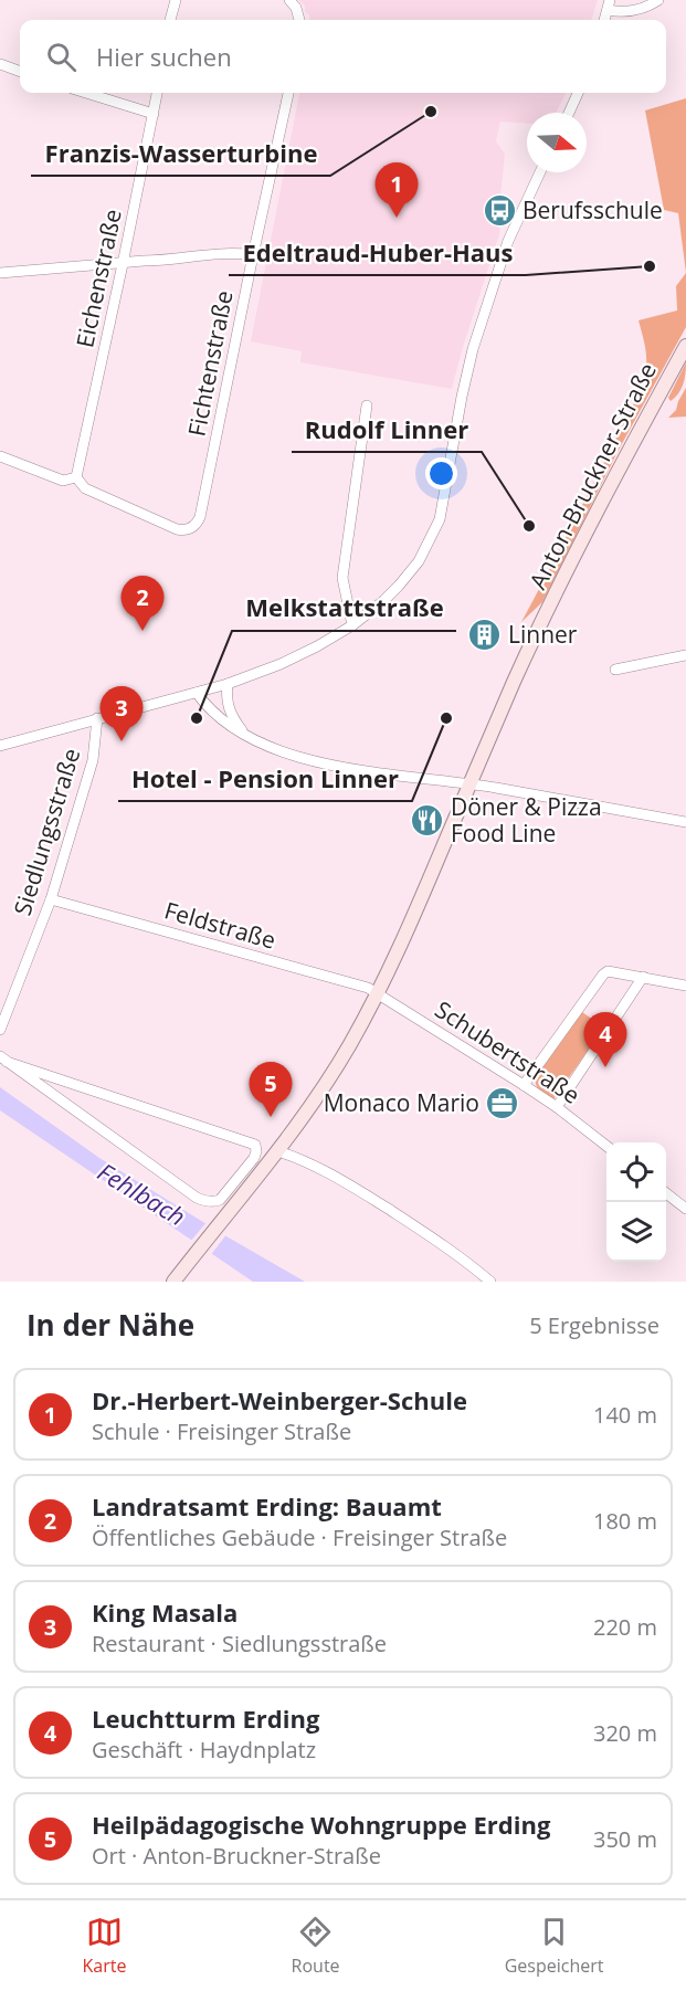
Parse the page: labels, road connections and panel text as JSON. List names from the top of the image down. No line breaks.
{"streets":{"main road":["Anton-Bruckner-Straße"],"street":["Eichenstraße","Fichtenstraße","Siedlungsstraße","Feldstraße","Schubertstraße"]},"crossings":[["Eichenstraße","Fichtenstraße"],["Anton-Bruckner-Straße","Feldstraße"],["Anton-Bruckner-Straße","Schubertstraße"],["Siedlungsstraße","Feldstraße"],["Feldstraße","Schubertstraße"]],"water":["Fehlbach"],"places":{"other":["Franzis-Wasserturbine","Edeltraud-Huber-Haus","Rudolf Linner","Melkstattstraße","Hotel - Pension Linner"],"bus stop":["Berufsschule"],"building":["Linner"],"restaurant":["Döner & Pizza Food Line"],"office":["Monaco Mario"]},"north":"right","page":{"search":"Hier suchen","pins":["1","2","3","4","5"],"heading":["In der Nähe","5 Ergebnisse"],"list":[{"mark":"1","name":"Dr.-Herbert-Weinberger-Schule","note":"Schule · Freisinger Straße","value":"140 m"},{"mark":"2","name":"Landratsamt Erding: Bauamt","note":"Öffentliches Gebäude · Freisinger Straße","value":"180 m"},{"mark":"3","name":"King Masala","note":"Restaurant · Siedlungsstraße","value":"220 m"},{"mark":"4","name":"Leuchtturm Erding","note":"Geschäft · Haydnplatz","value":"320 m"},{"mark":"5","name":"Heilpädagogische Wohngruppe Erding","note":"Ort · Anton-Bruckner-Straße","value":"350 m"}],"nav":["Karte","Route","Gespeichert"]}}
